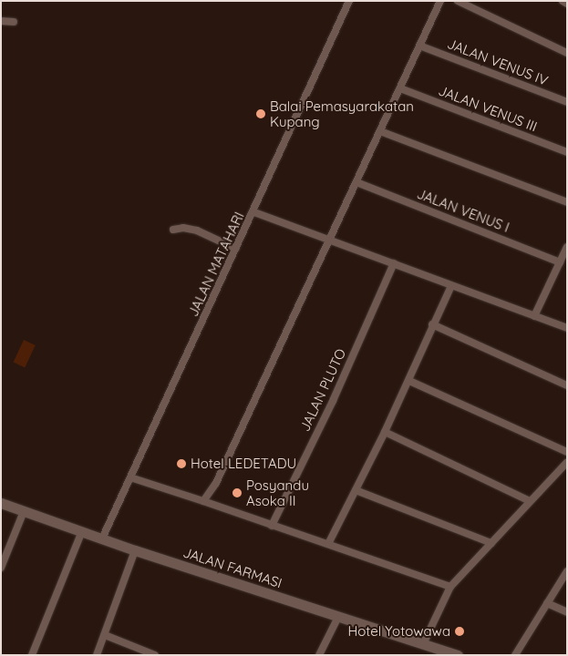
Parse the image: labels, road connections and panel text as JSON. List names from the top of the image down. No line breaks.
{"streets":{"street":["JALAN VENUS IV","JALAN VENUS III","JALAN VENUS I","JALAN MATAHARI","JALAN PLUTO","JALAN FARMASI"]},"crossings":[["JALAN MATAHARI","JALAN FARMASI"]],"places":["Balai Pemasyarakatan Kupang","Hotel LEDETADU","Posyandu Asoka II","Hotel Yotowawa"]}
